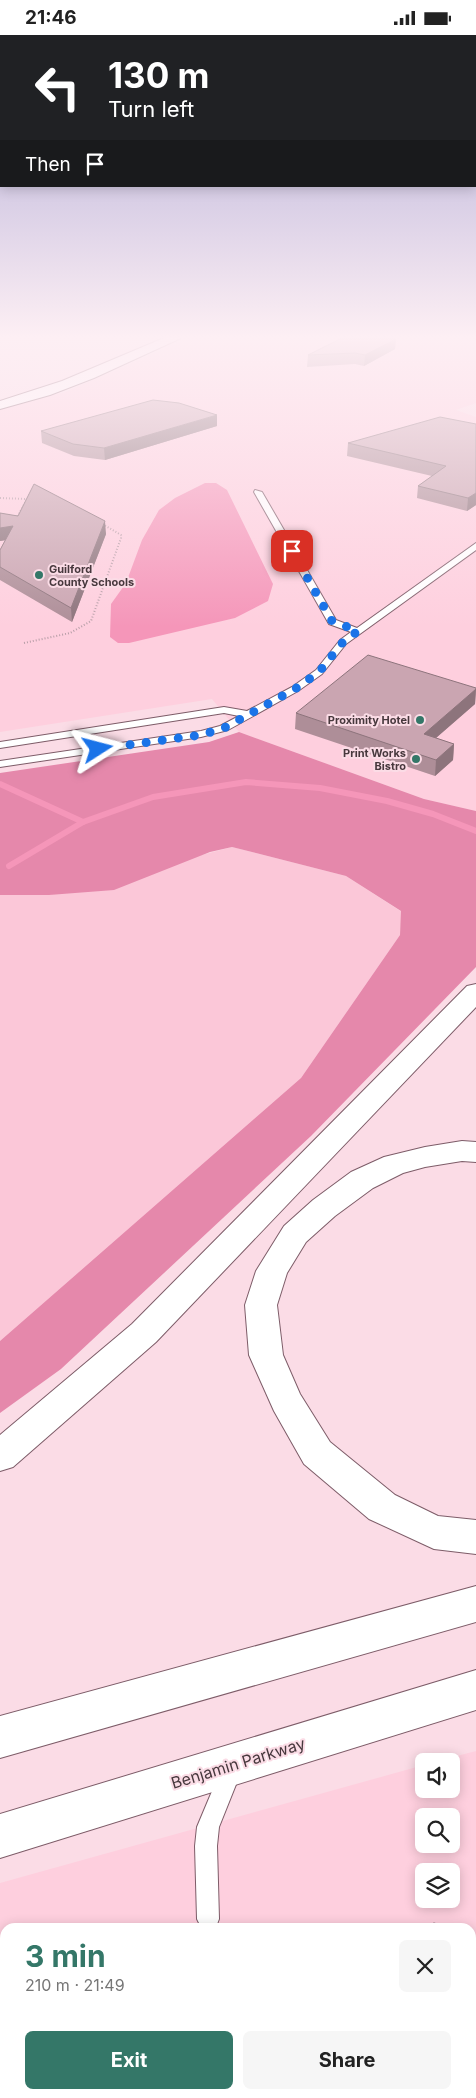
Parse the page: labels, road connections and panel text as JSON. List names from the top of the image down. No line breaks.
{"streets":{"main road":["Benjamin Parkway"]},"places":["Guilford County Schools","Proximity Hotel","Print Works Bistro"],"page":{"status":"21:46","turn":["130 m","Turn left"],"then":"Then","heading":["3 min","210 m · 21:49"],"buttons":["Exit","Share"]}}
